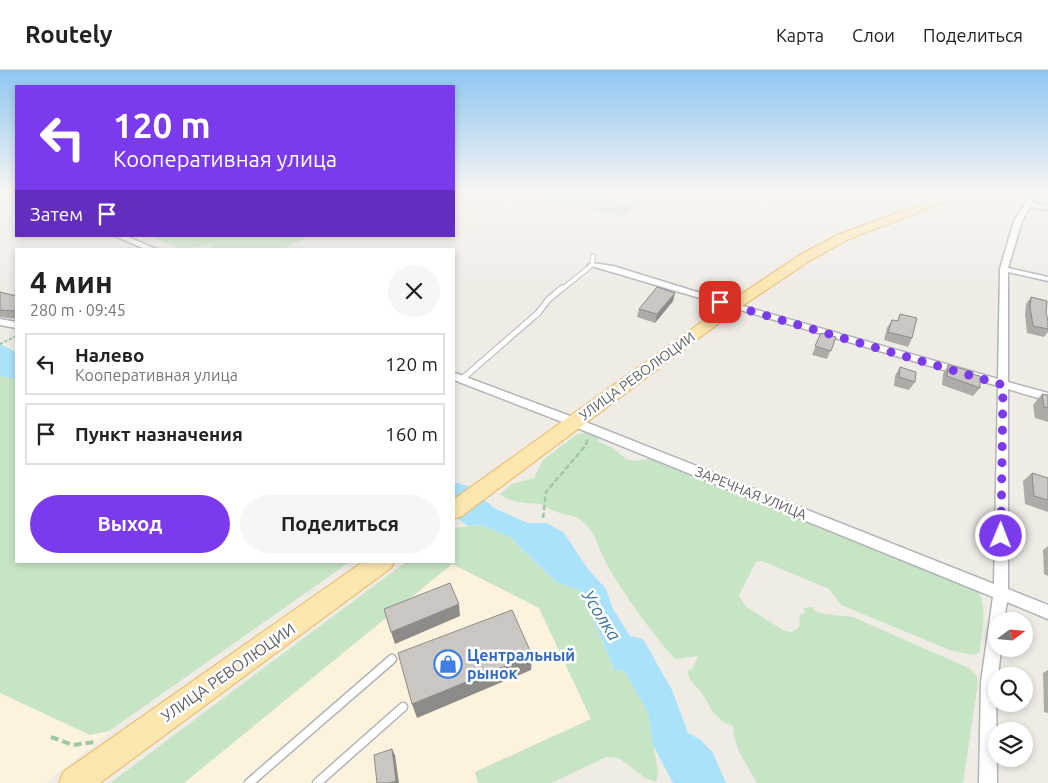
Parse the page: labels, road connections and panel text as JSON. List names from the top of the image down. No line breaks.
{"streets":{"main road":["УЛИЦА РЕВОЛЮЦИИ"],"street":["ЗАРЕЧНАЯ УЛИЦА"]},"crossings":[["УЛИЦА РЕВОЛЮЦИИ","ЗАРЕЧНАЯ УЛИЦА"]],"water":["Усолка"],"places":{"shop":["Центральный рынок"]},"north":"right","page":{"header":"Routely","nav":["Карта","Слои","Поделиться"],"turn":["120 m","Кооперативная улица"],"then":"Затем","heading":["4 мин","280 m · 09:45"],"list":[{"name":"Налево","note":"Кооперативная улица","value":"120 m"},{"name":"Пункт назначения","value":"160 m"}],"buttons":["Выход","Поделиться"]}}
